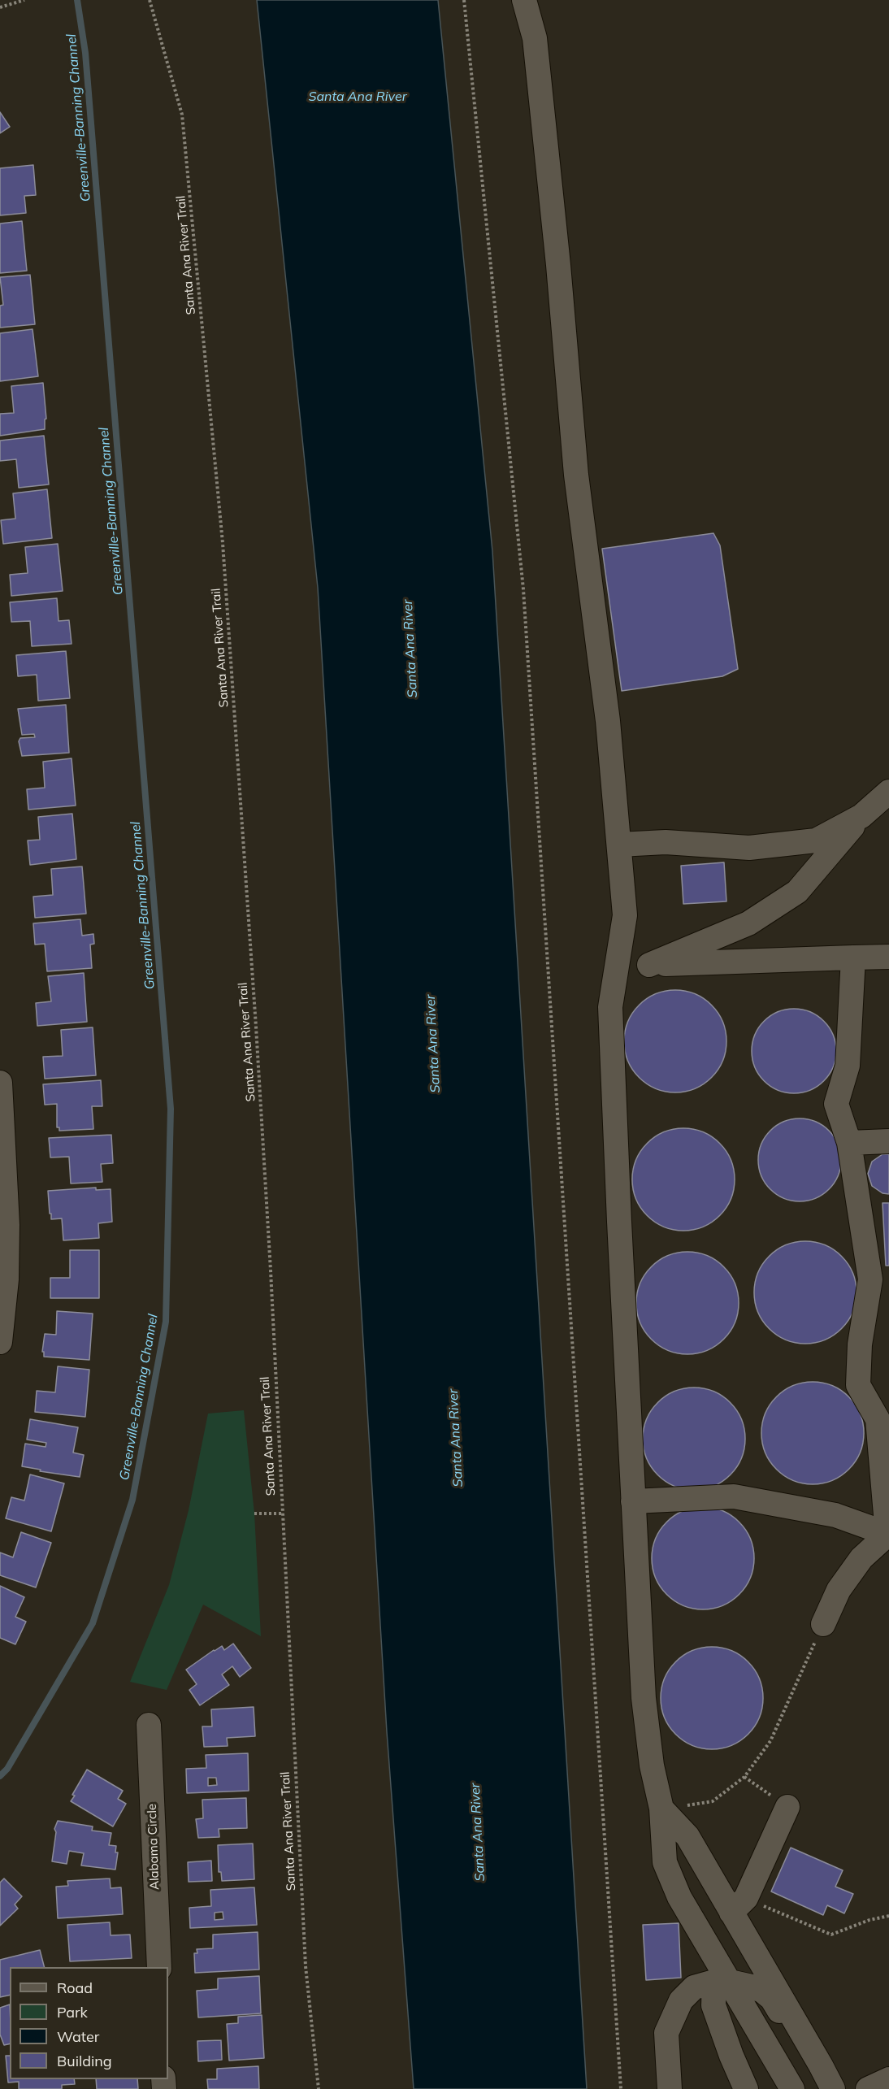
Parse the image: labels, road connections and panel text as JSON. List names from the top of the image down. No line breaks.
{"streets":{"street":["Alabama Circle"],"path":["Santa Ana River Trail"]},"water":["Santa Ana River","Greenville-Banning Channel"],"legend":["Road","Park","Water","Building"]}
